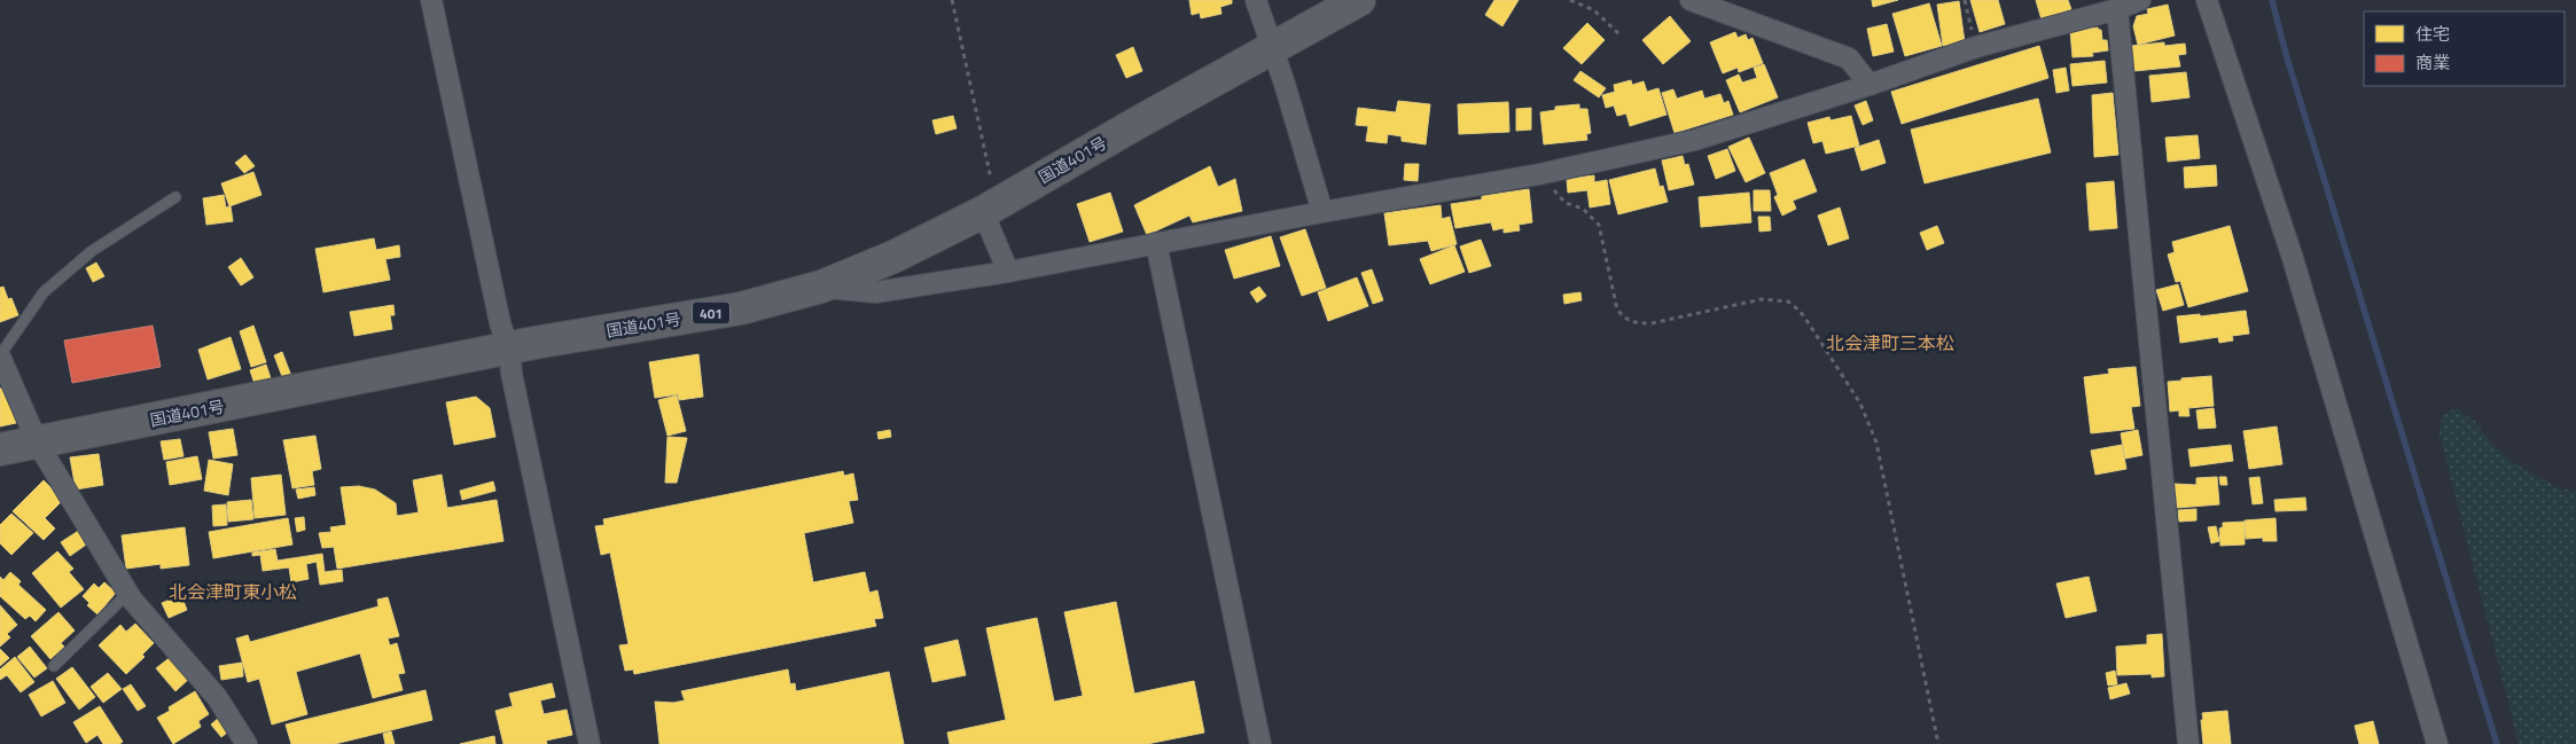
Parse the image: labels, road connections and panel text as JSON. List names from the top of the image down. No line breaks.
{"streets":{"highway":["国道401号","401"]},"districts":["北会津町三本松","北会津町東小松"],"legend":["住宅","商業"]}
